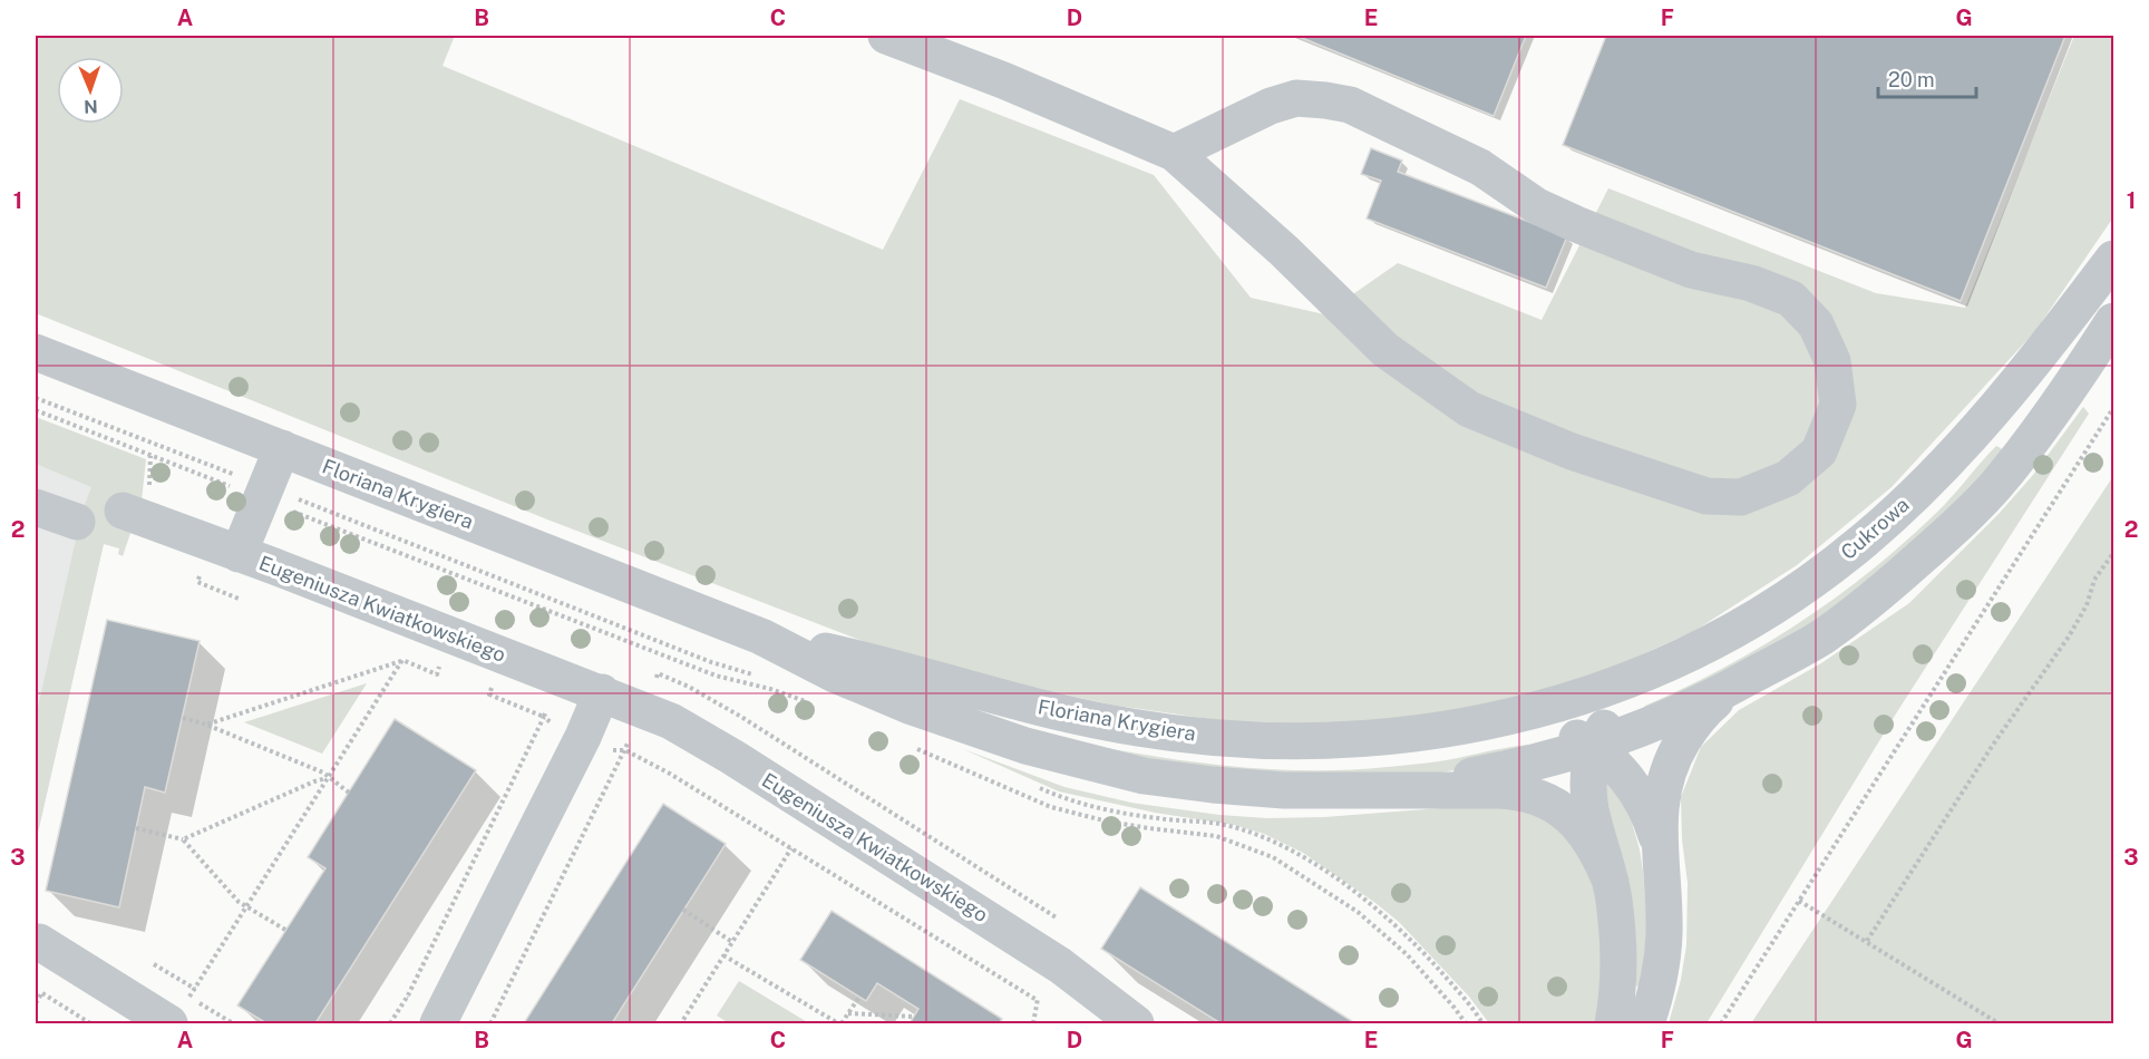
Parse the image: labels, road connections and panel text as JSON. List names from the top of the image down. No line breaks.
{"streets":{"street":["Floriana Krygiera","Cukrowa","Eugeniusza Kwiatkowskiego"]},"crossings":[["Floriana Krygiera","Cukrowa"],["Floriana Krygiera","Eugeniusza Kwiatkowskiego"]],"scale_bar":"20 m","north":"bottom","grid":{"columns":["A","B","C","D","E","F","G"],"rows":["1","2","3"]}}
